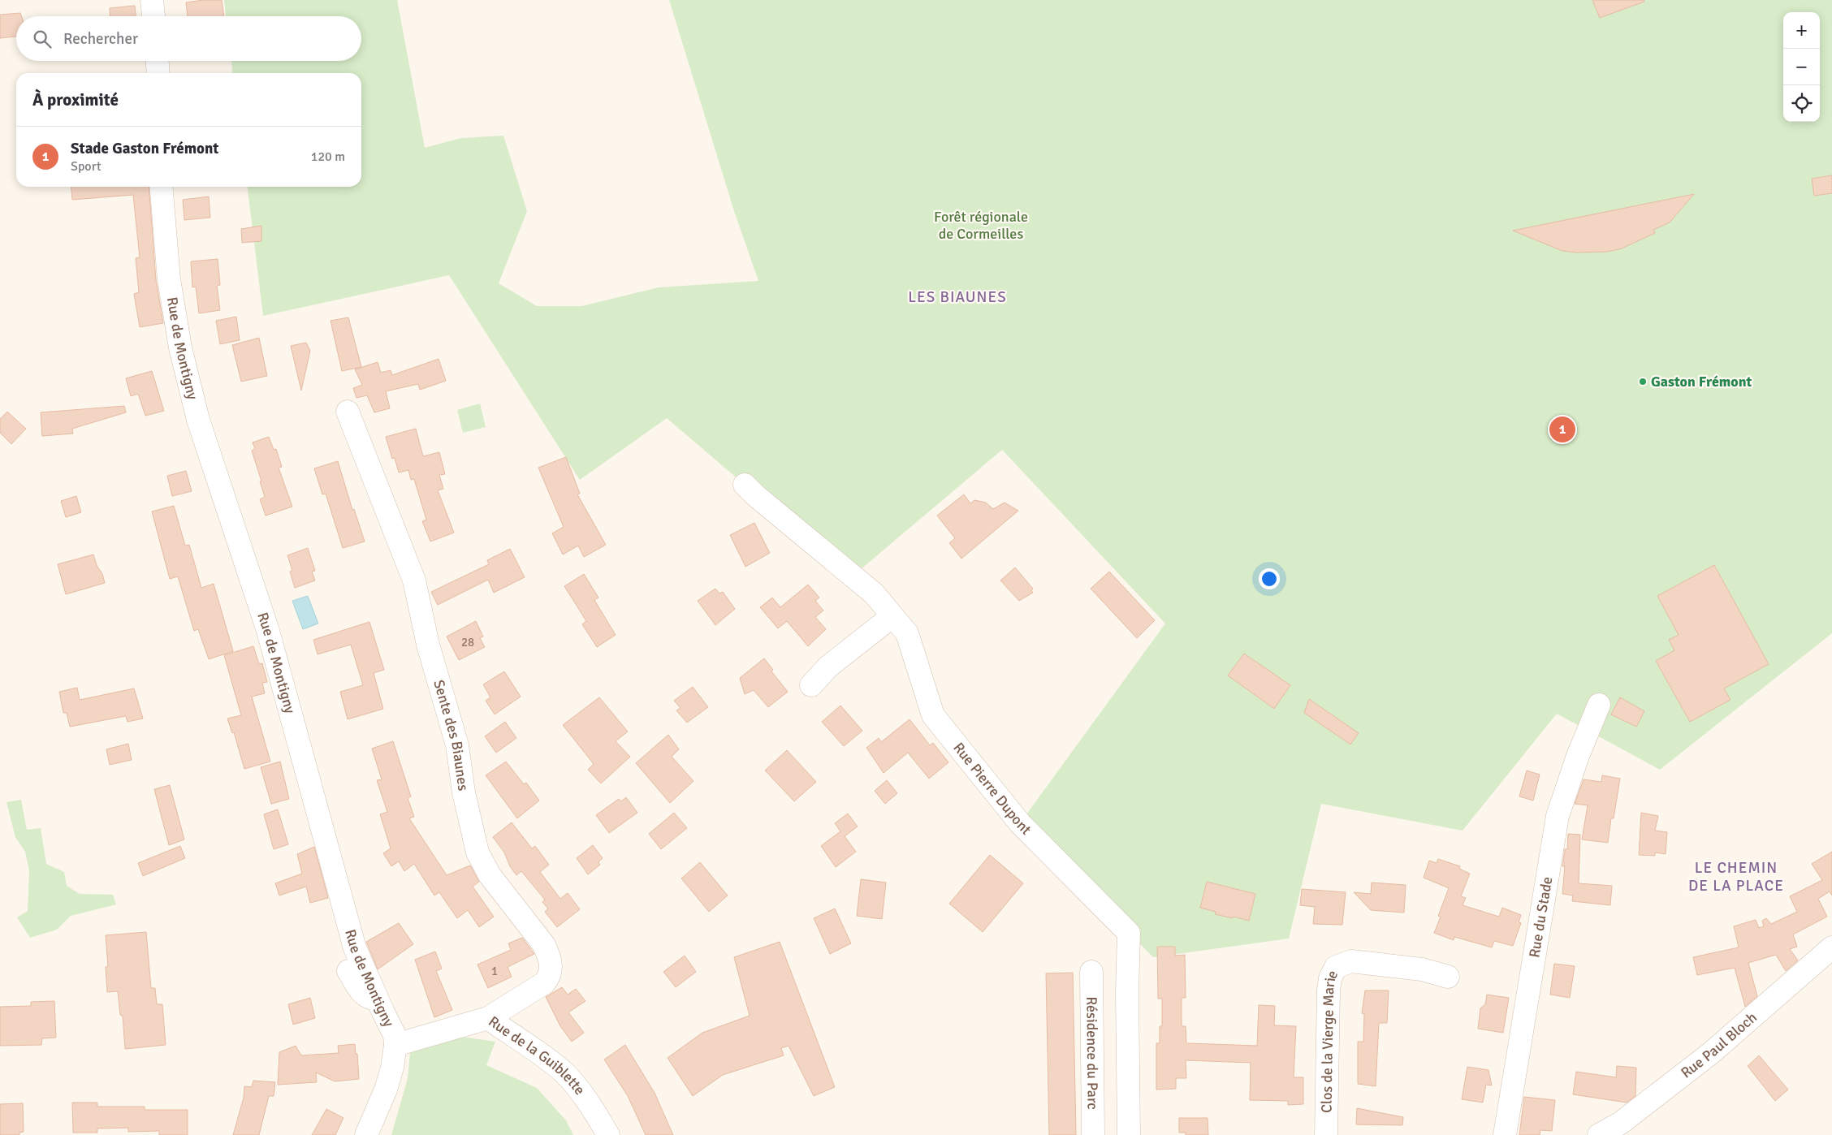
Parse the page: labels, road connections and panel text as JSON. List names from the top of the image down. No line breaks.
{"streets":{"street":["Rue de Montigny","Sente des Biaunes","Rue Pierre Dupont","Rue du Stade","Clos de la Vierge Marie","Rue Paul Bloch","Résidence du Parc","Rue de la Guiblette"]},"crossings":[["Rue de Montigny","Rue de la Guiblette"],["Sente des Biaunes","Rue de la Guiblette"]],"districts":["LES BIAUNES","LE CHEMIN DE LA PLACE"],"parks":["Forêt régionale de Cormeilles"],"places":["Gaston Frémont"],"house_numbers":["28","1"],"page":{"map_buttons":["+","−"],"search":"Rechercher","heading":"À proximité","list":[{"mark":"1","name":"Stade Gaston Frémont","note":"Sport","value":"120 m"}],"pins":"1"}}
